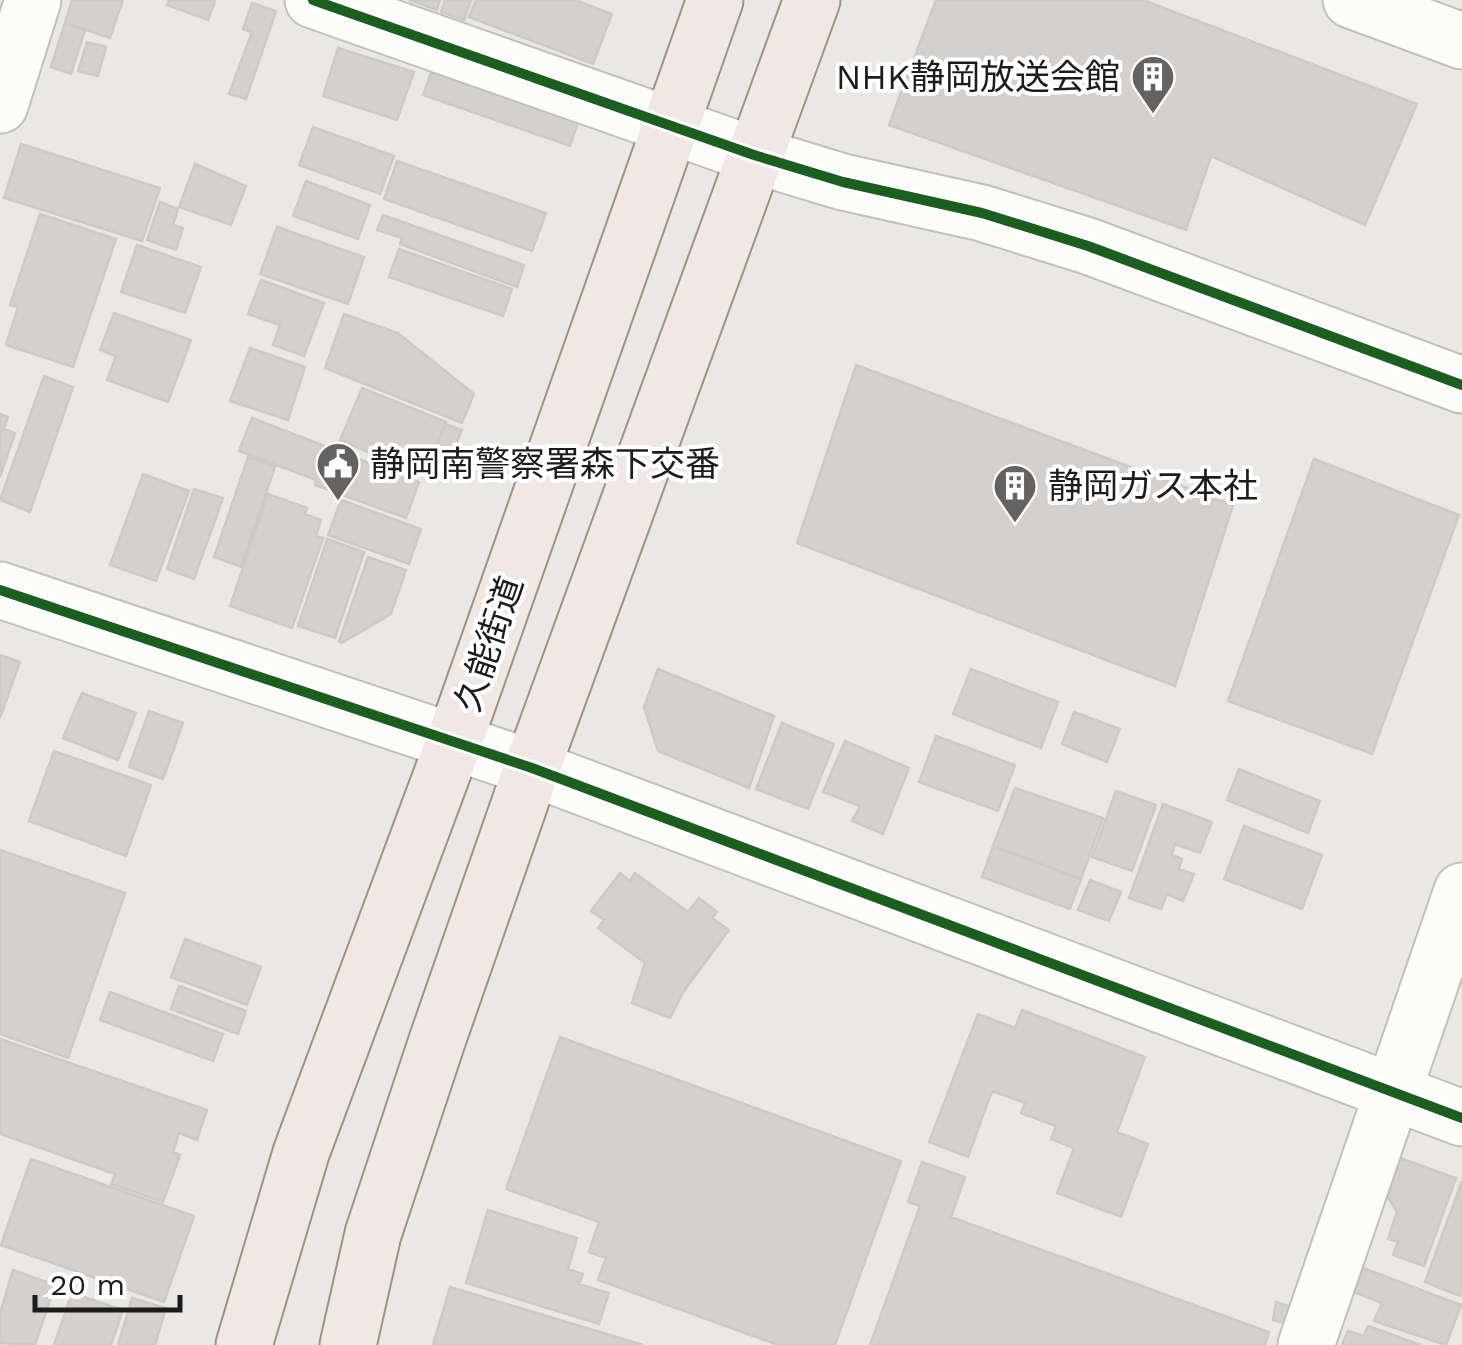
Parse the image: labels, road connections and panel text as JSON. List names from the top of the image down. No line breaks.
{"streets":{"main road":["久能街道"]},"places":{"building":["NHK静岡放送会館","静岡ガス本社"],"public building":["静岡南警察署森下交番"]},"scale_bar":"20 m"}
